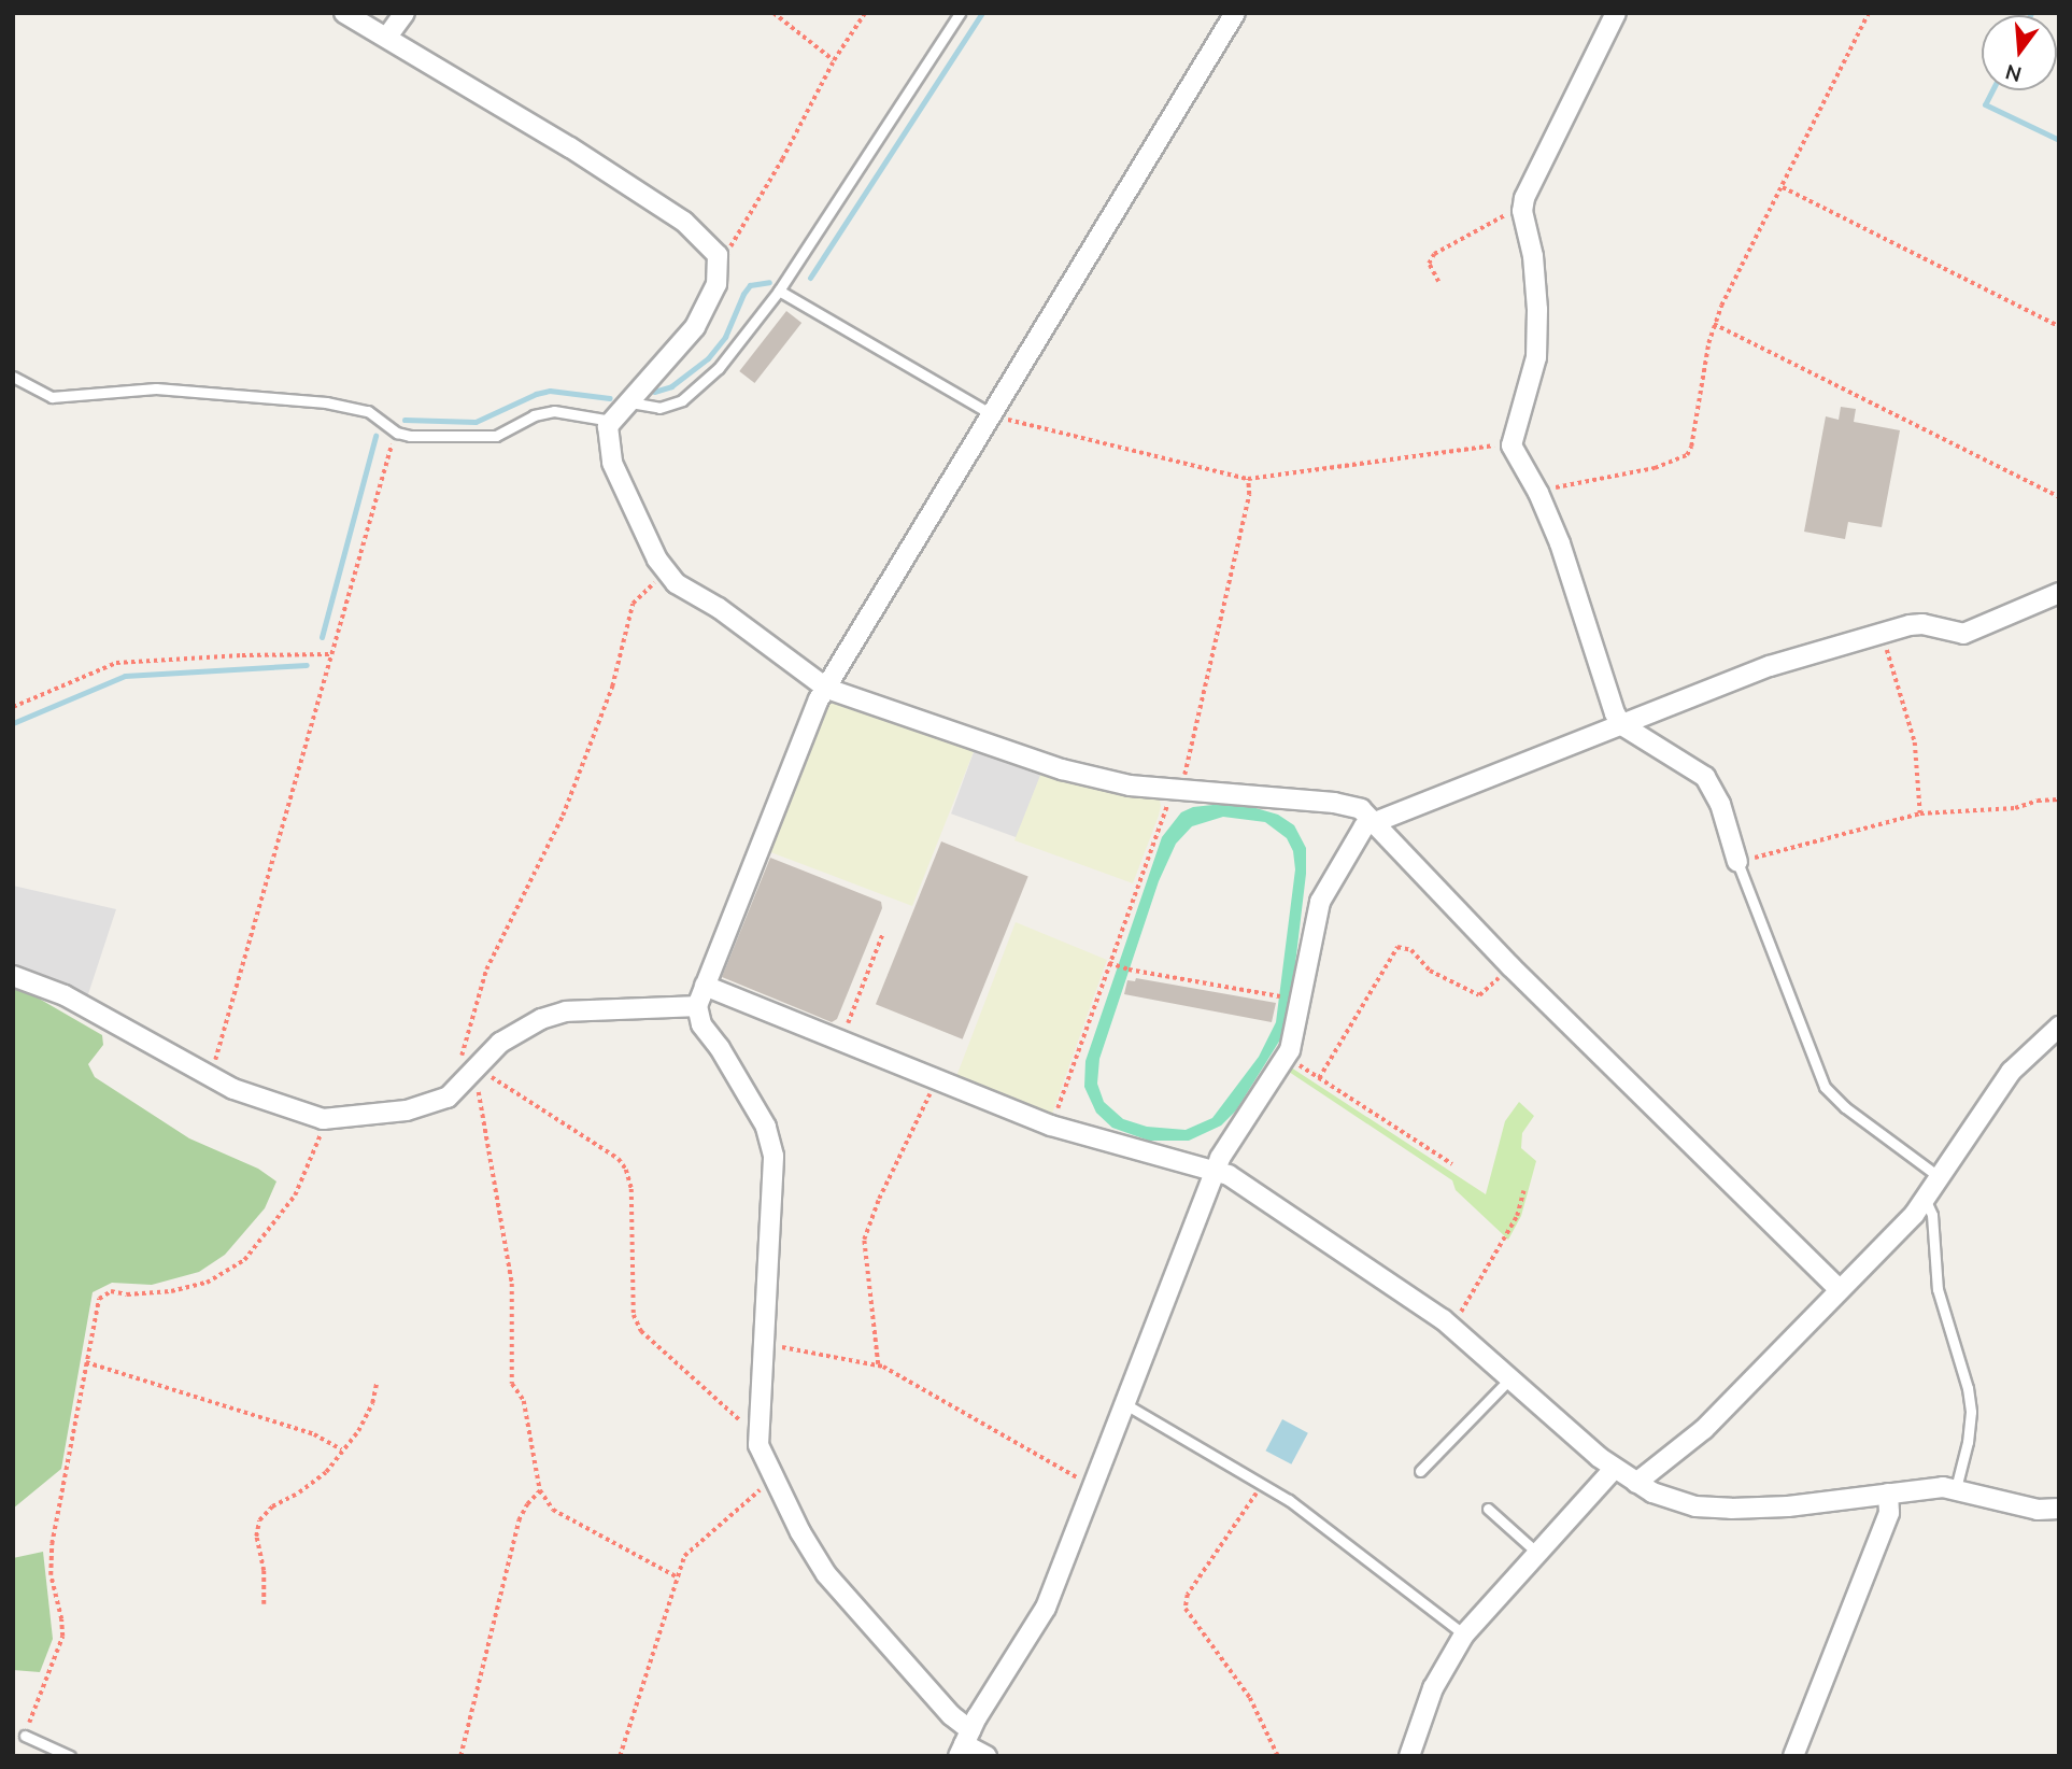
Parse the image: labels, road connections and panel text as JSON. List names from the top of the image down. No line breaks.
{"north":"bottom"}
